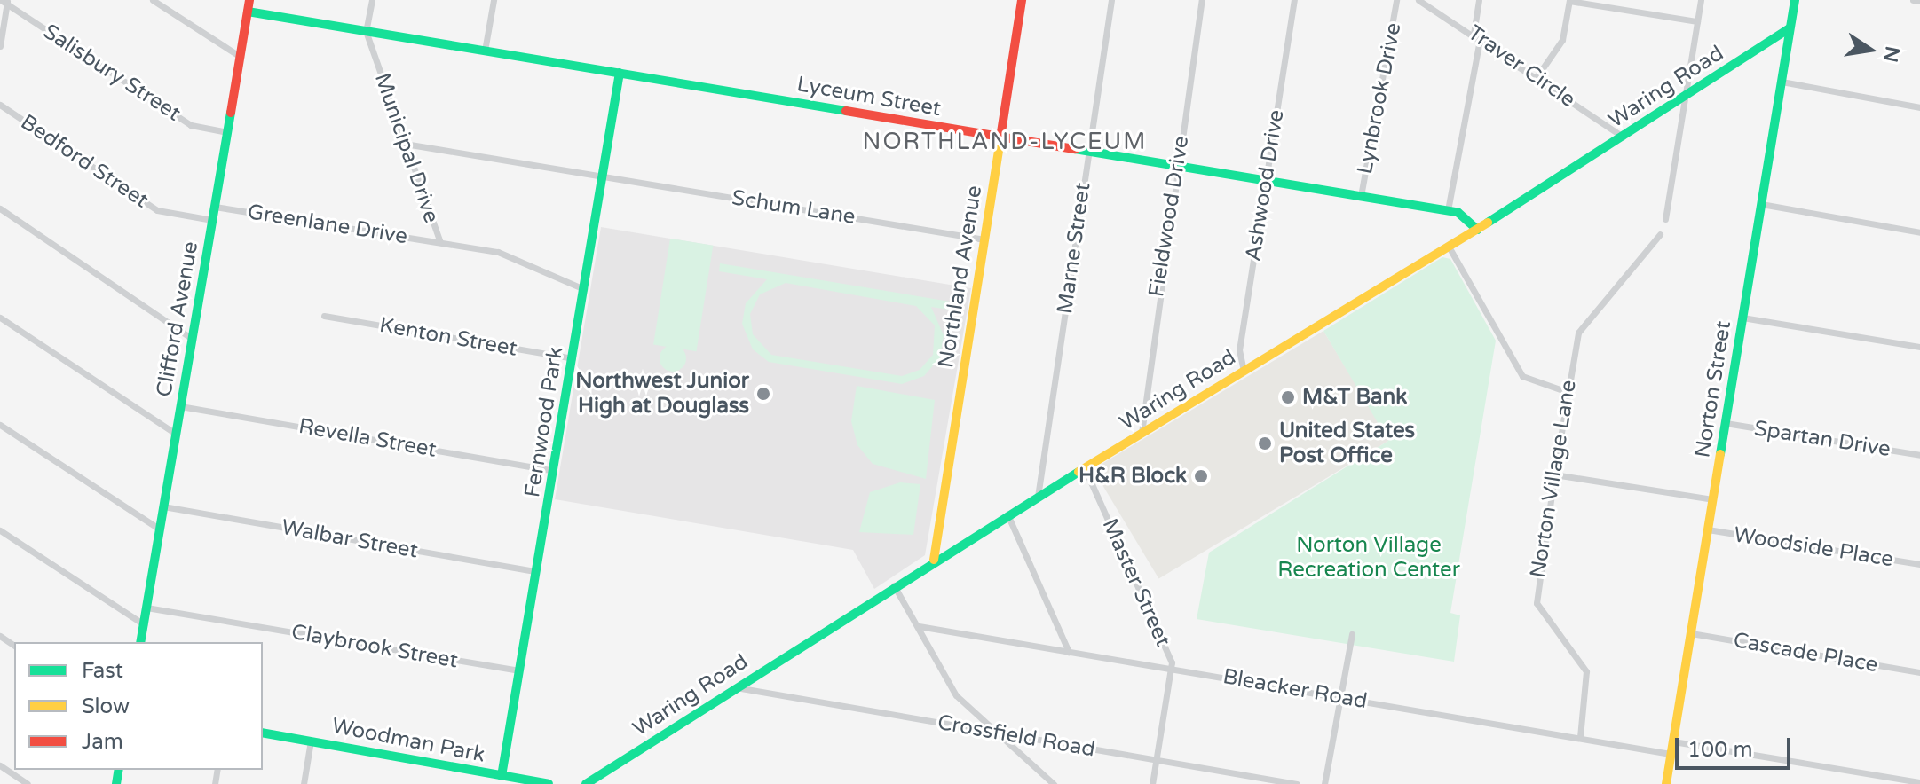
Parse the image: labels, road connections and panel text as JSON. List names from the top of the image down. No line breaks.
{"streets":{"street":["Traver Circle","Salisbury Street","Waring Road","Lyceum Street","Lynbrook Drive","Municipal Drive","Bedford Street","Ashwood Drive","Schum Lane","Fieldwood Drive","Greenlane Drive","Marne Street","Northland Avenue","Clifford Avenue","Kenton Street","Norton Street","Fernwood Park","Revella Street","Spartan Drive","Norton Village Lane","Walbar Street","Woodside Place","Master Street","Claybrook Street","Cascade Place","Bleacker Road","Crossfield Road","Woodman Park"]},"crossings":[["Traver Circle","Waring Road"],["Salisbury Street","Clifford Avenue"],["Waring Road","Lyceum Street"],["Waring Road","Ashwood Drive"],["Waring Road","Fieldwood Drive"],["Waring Road","Marne Street"],["Waring Road","Northland Avenue"],["Waring Road","Norton Street"],["Waring Road","Master Street"],["Waring Road","Crossfield Road"],["Lyceum Street","Lynbrook Drive"],["Lyceum Street","Municipal Drive"],["Lyceum Street","Ashwood Drive"],["Lyceum Street","Fieldwood Drive"],["Lyceum Street","Marne Street"],["Lyceum Street","Northland Avenue"],["Lyceum Street","Clifford Avenue"],["Lyceum Street","Fernwood Park"],["Municipal Drive","Schum Lane"],["Municipal Drive","Greenlane Drive"],["Municipal Drive","Fernwood Park"],["Bedford Street","Clifford Avenue"],["Schum Lane","Northland Avenue"],["Schum Lane","Fernwood Park"],["Greenlane Drive","Clifford Avenue"],["Clifford Avenue","Revella Street"],["Clifford Avenue","Walbar Street"],["Clifford Avenue","Claybrook Street"],["Kenton Street","Fernwood Park"],["Norton Street","Spartan Drive"],["Norton Street","Woodside Place"],["Norton Street","Cascade Place"],["Norton Street","Bleacker Road"],["Fernwood Park","Revella Street"],["Fernwood Park","Walbar Street"],["Fernwood Park","Claybrook Street"],["Fernwood Park","Woodman Park"],["Norton Village Lane","Bleacker Road"],["Master Street","Bleacker Road"],["Master Street","Crossfield Road"]],"districts":["NORTHLAND-LYCEUM"],"parks":["Norton Village Recreation Center"],"places":["Northwest Junior High at Douglass","M&T Bank","United States Post Office","H&R Block"],"legend":["Fast","Slow","Jam"],"scale_bar":"100 m","north":"right"}
